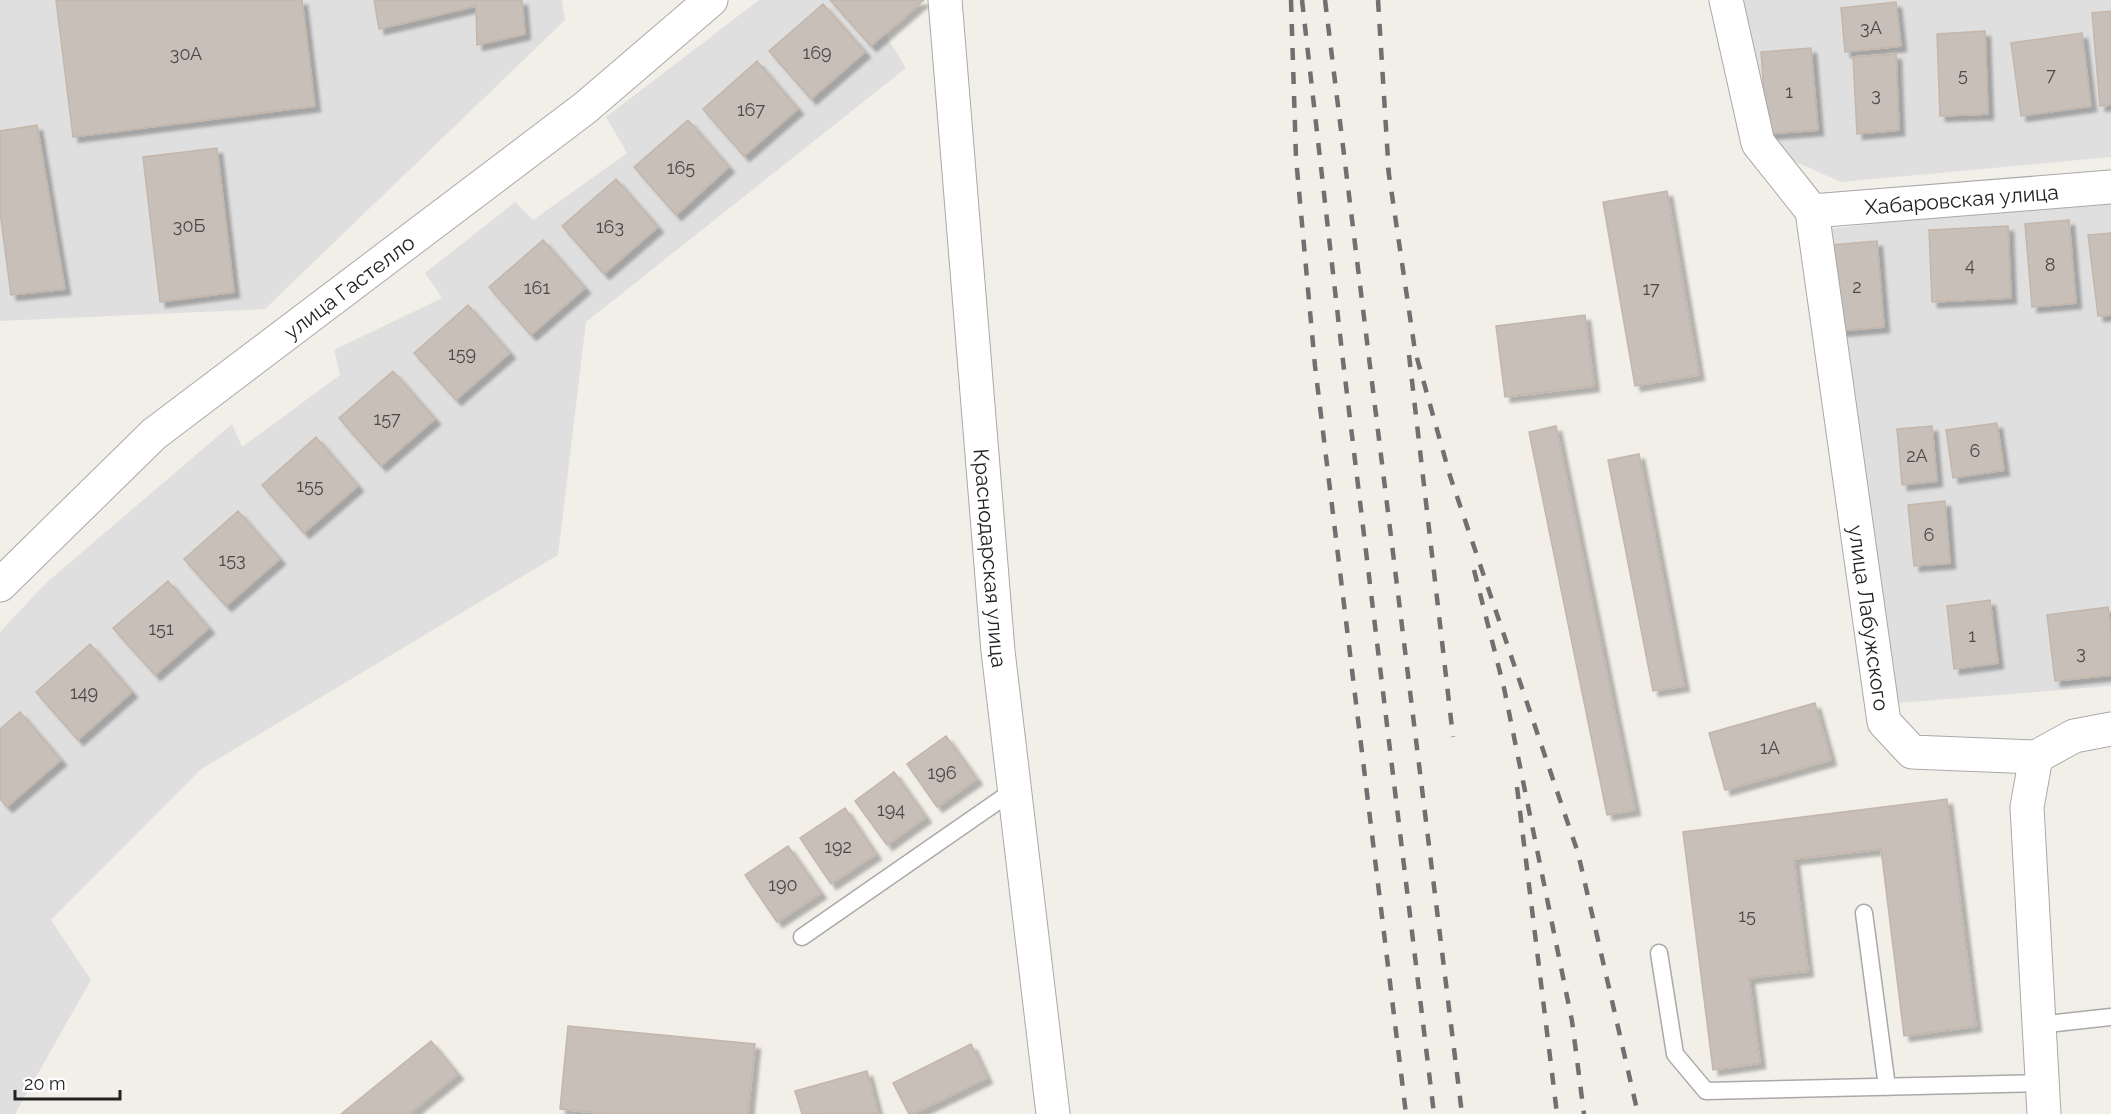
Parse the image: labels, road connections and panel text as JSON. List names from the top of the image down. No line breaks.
{"streets":{"street":["Хабаровская улица","улица Гастелло","Краснодарская улица","улица Лабужского"]},"crossings":[["Хабаровская улица","улица Лабужского"]],"house_numbers":["3А","169","30А","5","7","1","3","167","165","30Б","163","4","8","2","161","17","159","157","6","2А","155","6","153","151","1","3","149","1А","196","194","192","190","15"],"scale_bar":"20 m"}
